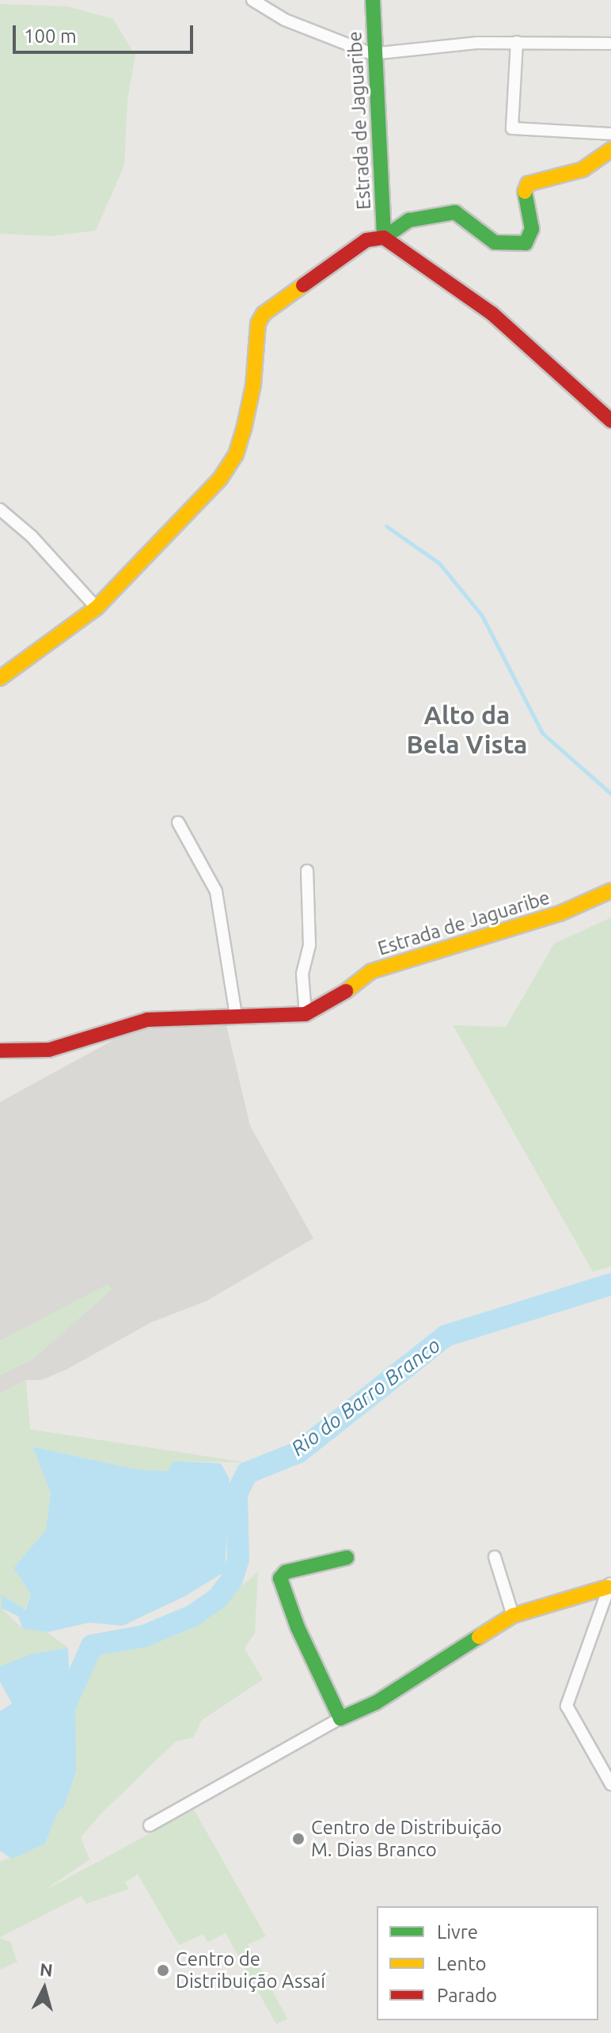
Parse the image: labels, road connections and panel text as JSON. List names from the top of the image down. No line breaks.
{"streets":{"street":["Estrada de Jaguaribe"]},"districts":["Alto da Bela Vista"],"water":["Rio do Barro Branco"],"places":["Centro de Distribuição M. Dias Branco","Centro de Distribuição Assaí"],"legend":["Livre","Lento","Parado"],"scale_bar":"100 m","north":"top"}
